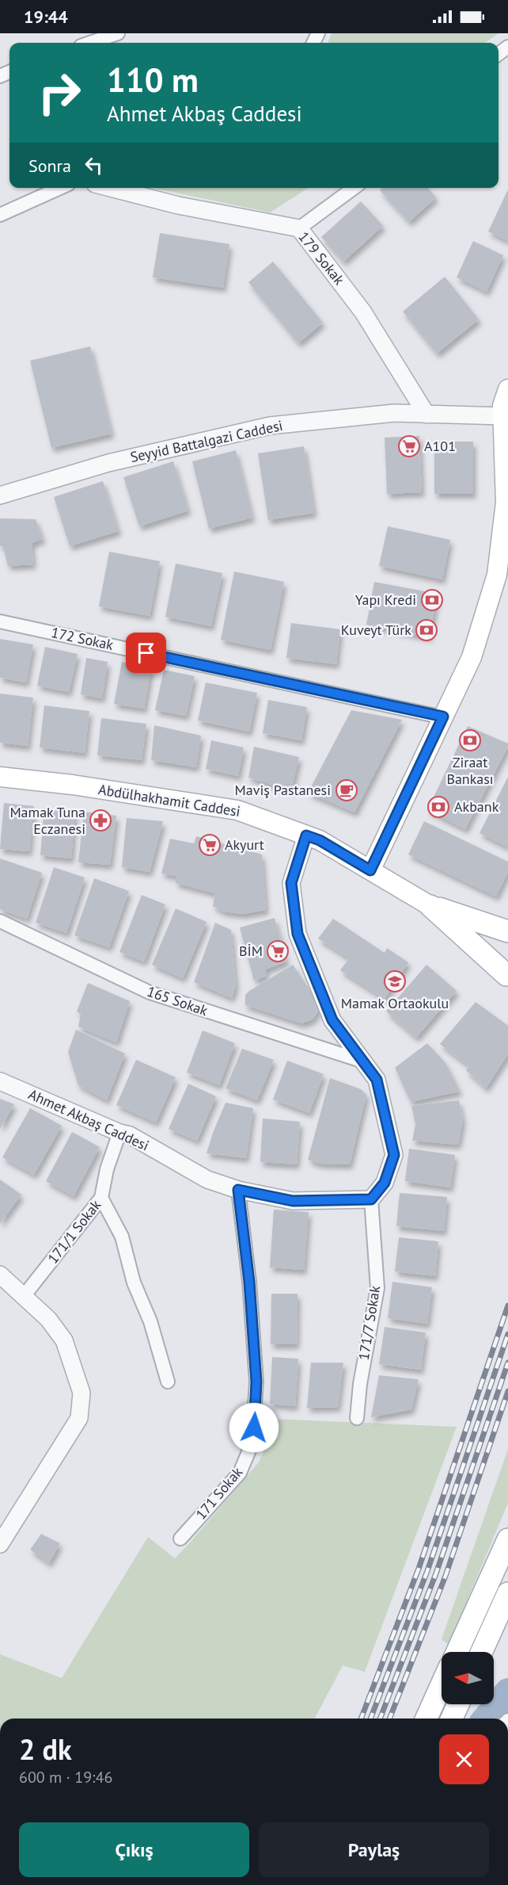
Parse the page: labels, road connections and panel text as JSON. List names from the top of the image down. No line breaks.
{"streets":{"main road":["Abdülhakhamit Caddesi"],"street":["179 Sokak","Seyyid Battalgazi Caddesi","172 Sokak","165 Sokak","Ahmet Akbaş Caddesi","171/1 Sokak","171/7 Sokak","171 Sokak"]},"crossings":[["179 Sokak","Seyyid Battalgazi Caddesi"],["Ahmet Akbaş Caddesi","171/1 Sokak"],["Ahmet Akbaş Caddesi","171/7 Sokak"],["Ahmet Akbaş Caddesi","171 Sokak"]],"places":{"supermarket":["A101","Akyurt","BİM"],"bank":["Yapı Kredi","Kuveyt Türk","Ziraat Bankası","Akbank"],"cafe":["Maviş Pastanesi"],"pharmacy":["Mamak Tuna Eczanesi"],"school or university":["Mamak Ortaokulu"]},"north":"left","page":{"status":"19:44","turn":["110 m","Ahmet Akbaş Caddesi"],"then":"Sonra","heading":["2 dk","600 m · 19:46"],"buttons":["Çıkış","Paylaş"]}}
